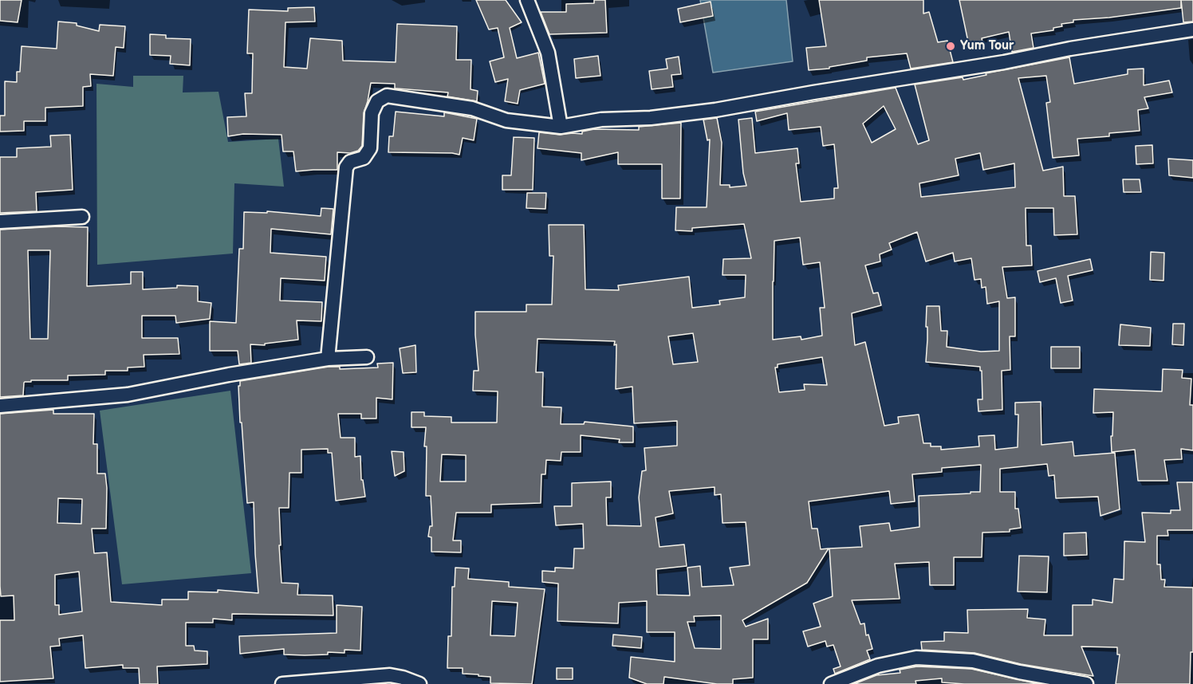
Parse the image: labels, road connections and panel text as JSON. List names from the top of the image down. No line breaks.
{"places":["Yum Tour"]}
